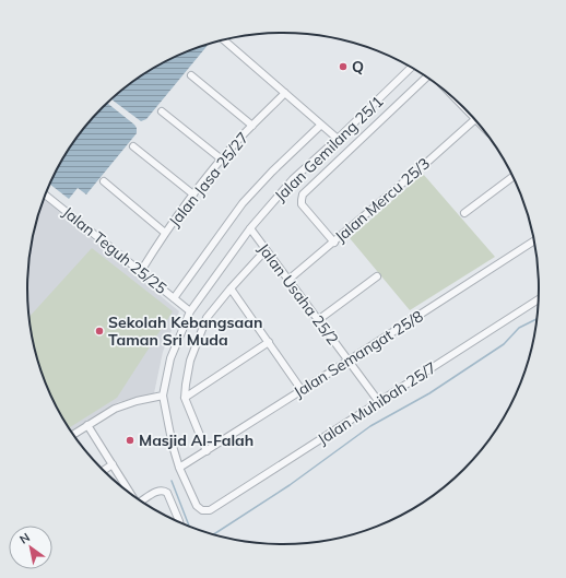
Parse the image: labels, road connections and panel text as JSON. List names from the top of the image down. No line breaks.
{"streets":{"street":["Jalan Gemilang 25/1","Jalan Jasa 25/27","Jalan Mercu 25/3","Jalan Teguh 25/25","Jalan Usaha 25/2","Jalan Semangat 25/8","Jalan Muhibah 25/7"]},"crossings":[["Jalan Gemilang 25/1","Jalan Teguh 25/25"],["Jalan Gemilang 25/1","Jalan Usaha 25/2"],["Jalan Gemilang 25/1","Jalan Semangat 25/8"],["Jalan Gemilang 25/1","Jalan Muhibah 25/7"],["Jalan Jasa 25/27","Jalan Teguh 25/25"],["Jalan Mercu 25/3","Jalan Usaha 25/2"],["Jalan Usaha 25/2","Jalan Semangat 25/8"],["Jalan Usaha 25/2","Jalan Muhibah 25/7"]],"places":["Q","Sekolah Kebangsaan Taman Sri Muda","Masjid Al-Falah"],"north":"top left"}
